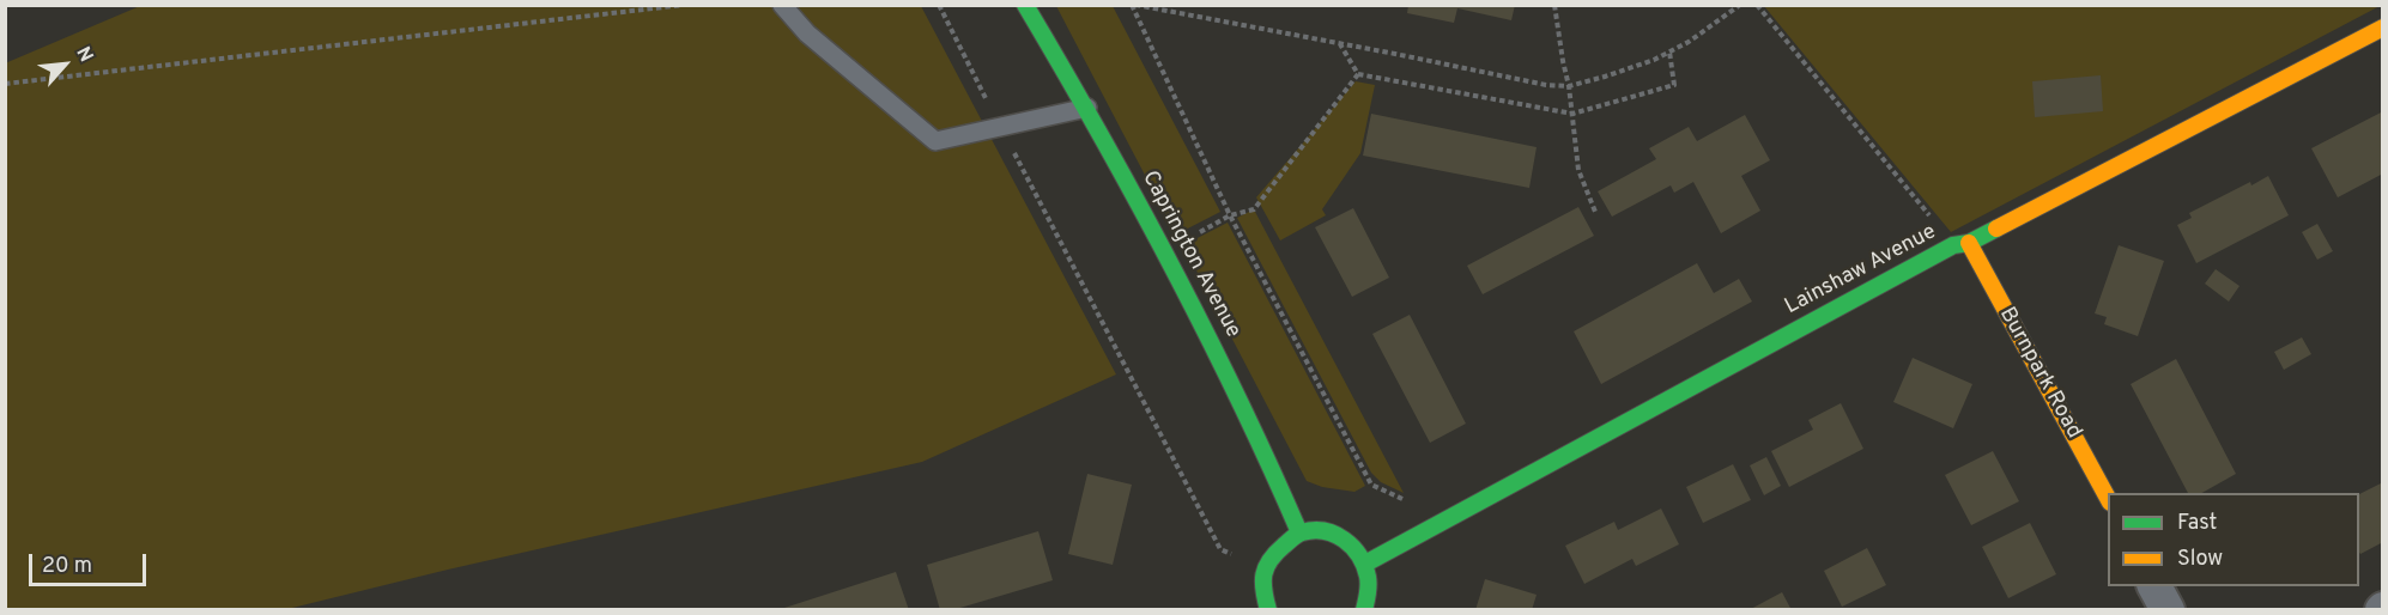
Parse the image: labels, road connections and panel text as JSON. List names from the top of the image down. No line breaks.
{"streets":{"street":["Caprington Avenue","Lainshaw Avenue","Burnpark Road"]},"crossings":[["Lainshaw Avenue","Burnpark Road"]],"legend":["Fast","Slow"],"scale_bar":"20 m","north":"top right"}
